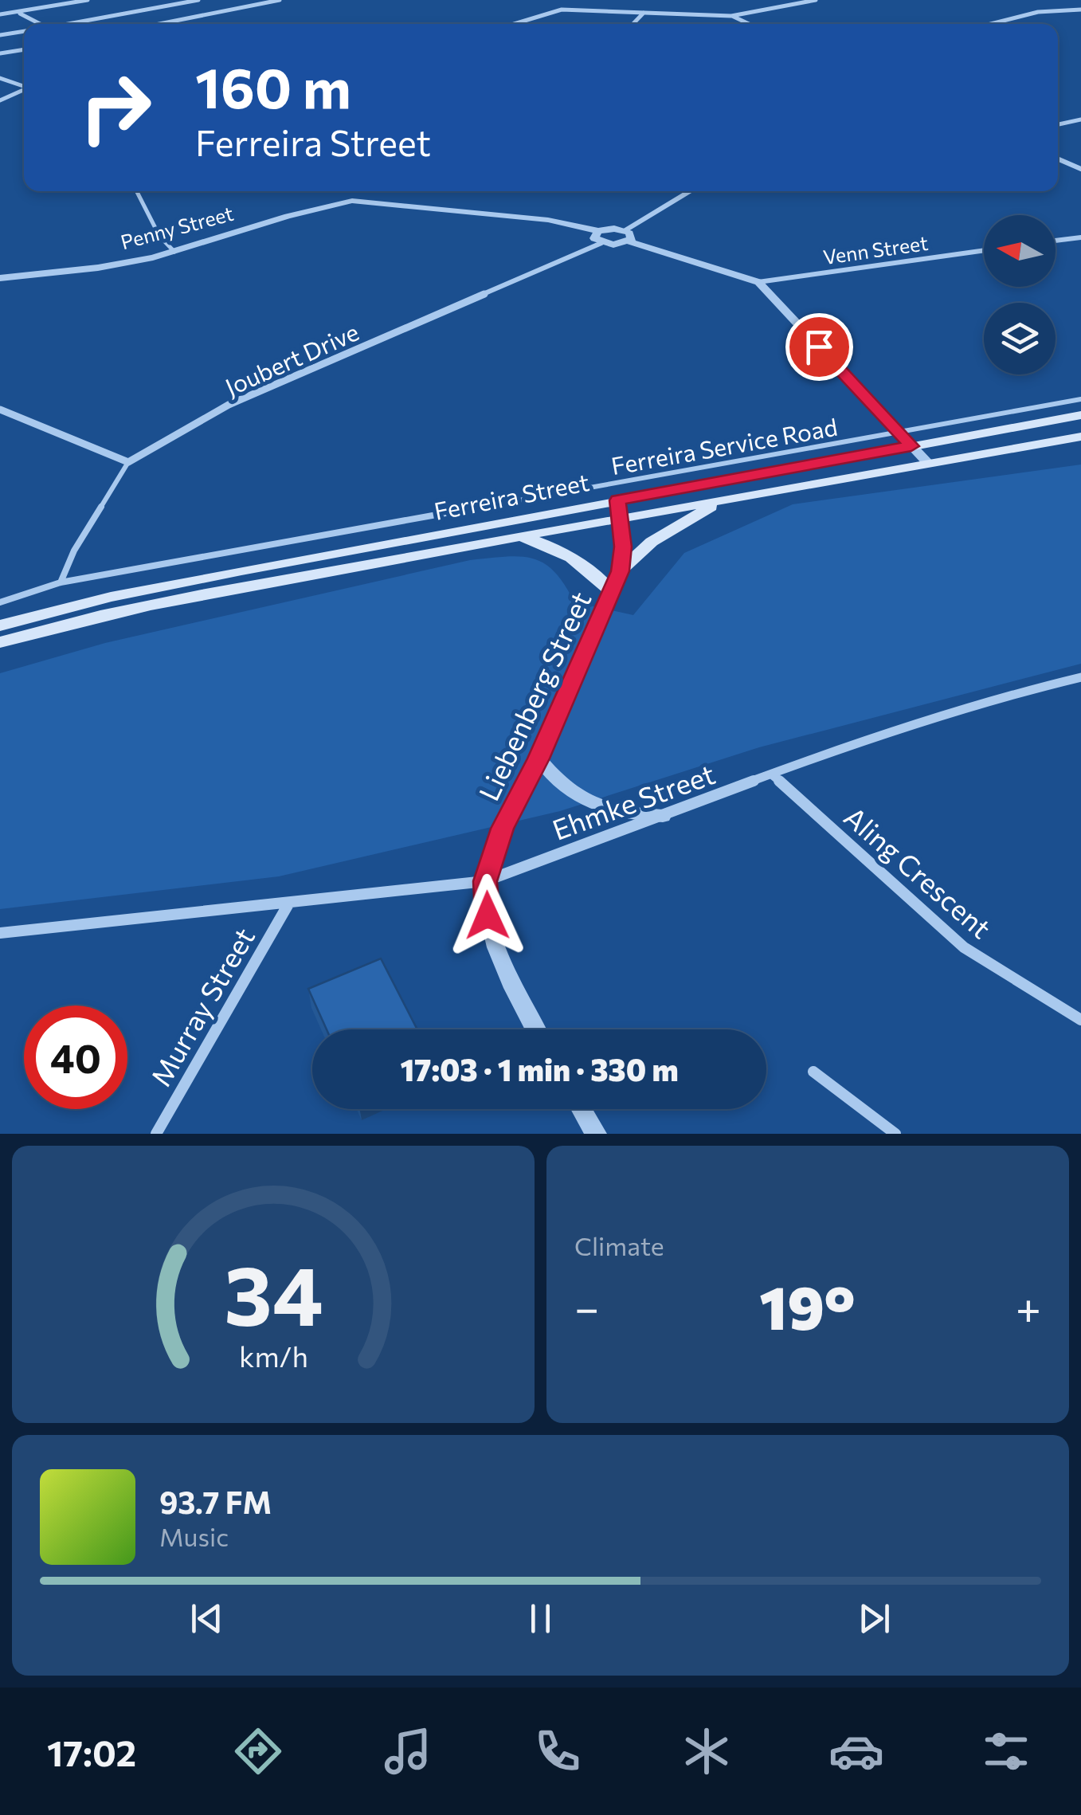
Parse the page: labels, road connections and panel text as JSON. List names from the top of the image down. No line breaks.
{"streets":{"main road":["Ferreira Street"],"street":["Penny Street","Venn Street","Joubert Drive","Liebenberg Street","Ehmke Street","Aling Crescent","Murray Street"],"lane":["Ferreira Service Road"]},"crossings":[["Joubert Drive","Ferreira Service Road"],["Ferreira Street","Liebenberg Street"],["Liebenberg Street","Ehmke Street"],["Ehmke Street","Aling Crescent"],["Ehmke Street","Murray Street"]],"north":"left","page":{"turn":["160 m","Ferreira Street"],"limit":"40","trip":"17:03 · 1 min · 330 m","tile":"Climate","heat":["−","19°","+"],"song":["93.7 FM","Music"],"tabs":"17:02","gauge":["34","km/h"]}}
